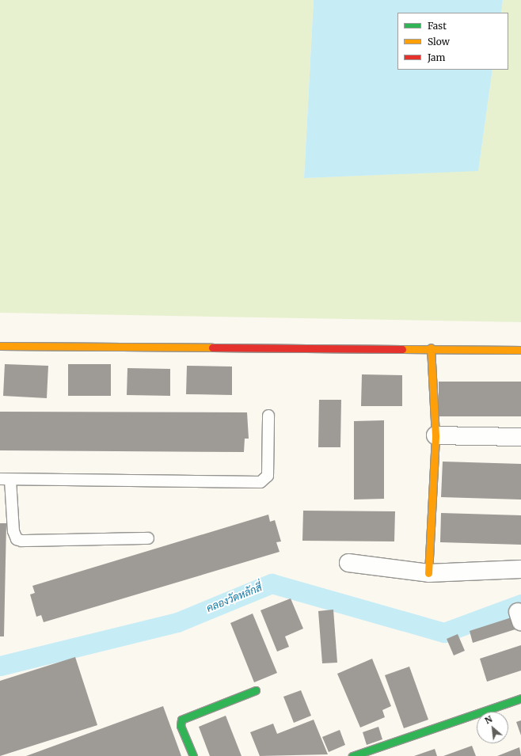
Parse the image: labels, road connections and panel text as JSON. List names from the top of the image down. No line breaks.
{"water":["คลองวัดหลักสี่"],"legend":["Fast","Slow","Jam"],"north":"top left"}
